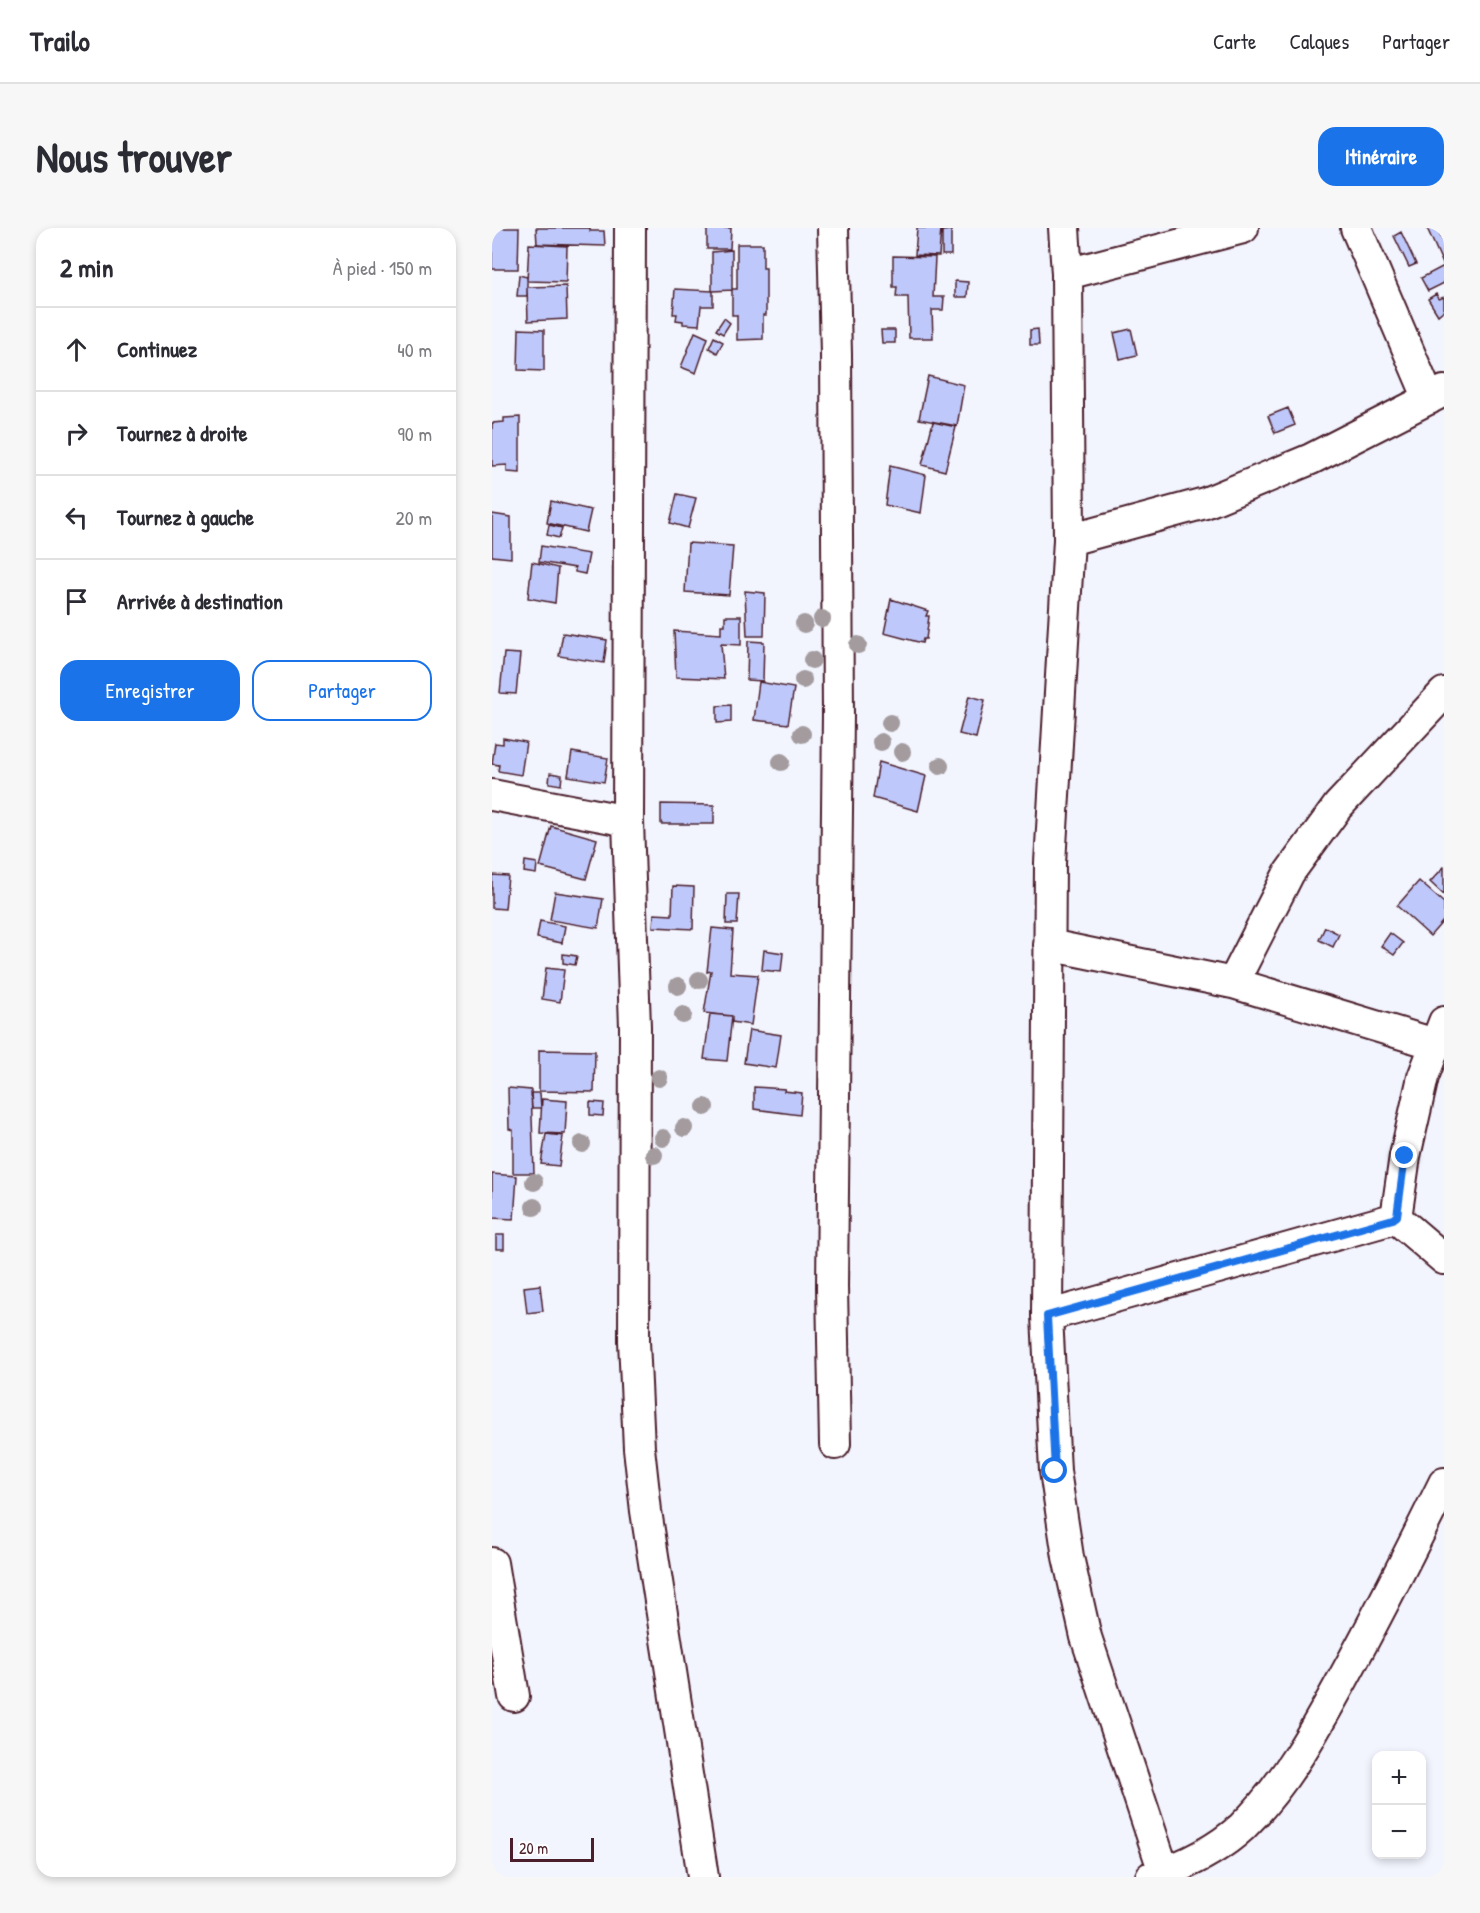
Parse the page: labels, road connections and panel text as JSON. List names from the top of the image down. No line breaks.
{"scale_bar":"20 m","page":{"header":"Trailo","nav":["Carte","Calques","Partager"],"buttons":["Itinéraire",["Enregistrer","Partager"]],"title":"Nous trouver","heading":["2 min","À pied · 150 m"],"list":[["Continuez","40 m"],["Tournez à droite","90 m"],["Tournez à gauche","20 m"],"Arrivée à destination"],"map_buttons":["+","−"],"scale":"20 m"}}
